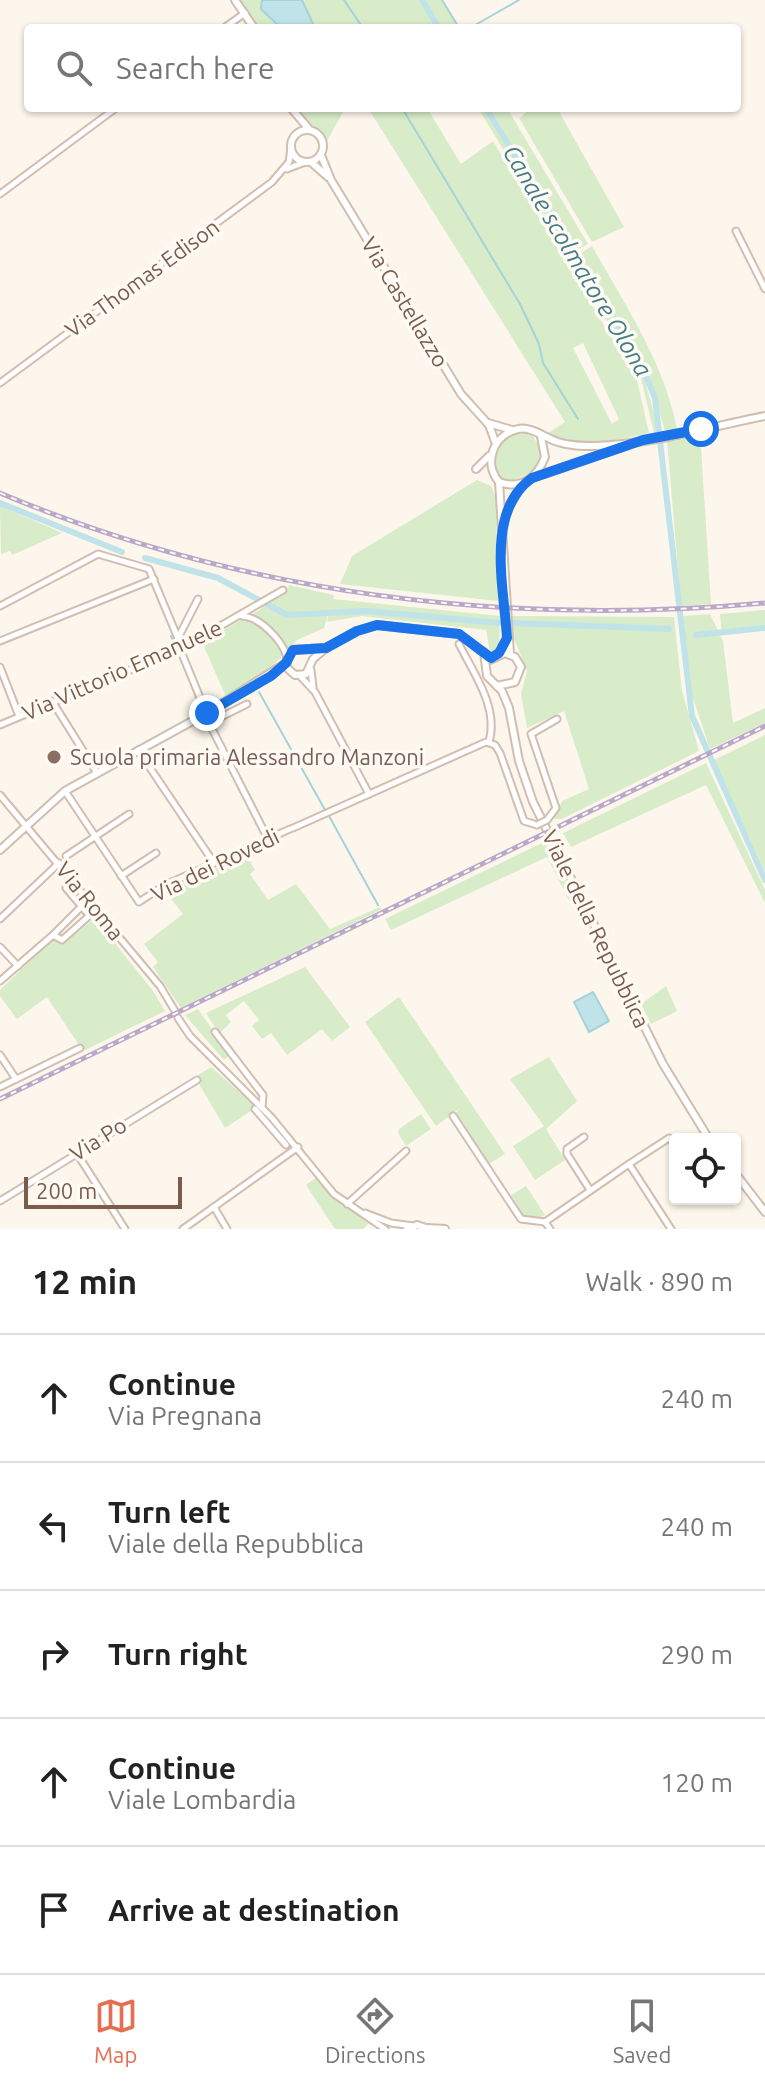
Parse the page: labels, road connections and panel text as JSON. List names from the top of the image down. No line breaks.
{"streets":{"street":["Via Thomas Edison","Via Castellazzo","Via Vittorio Emanuele","Via dei Rovedi","Via Roma","Viale della Repubblica","Via Po"]},"water":["Canale scolmatore Olona"],"places":["Scuola primaria Alessandro Manzoni"],"scale_bar":"200 m","page":{"search":"Search here","scale":"200 m","heading":["12 min","Walk · 890 m"],"list":[["Continue","Via Pregnana","240 m"],["Turn left","Viale della Repubblica","240 m"],["Turn right","290 m"],["Continue","Viale Lombardia","120 m"],"Arrive at destination"],"nav":["Map","Directions","Saved"]}}
